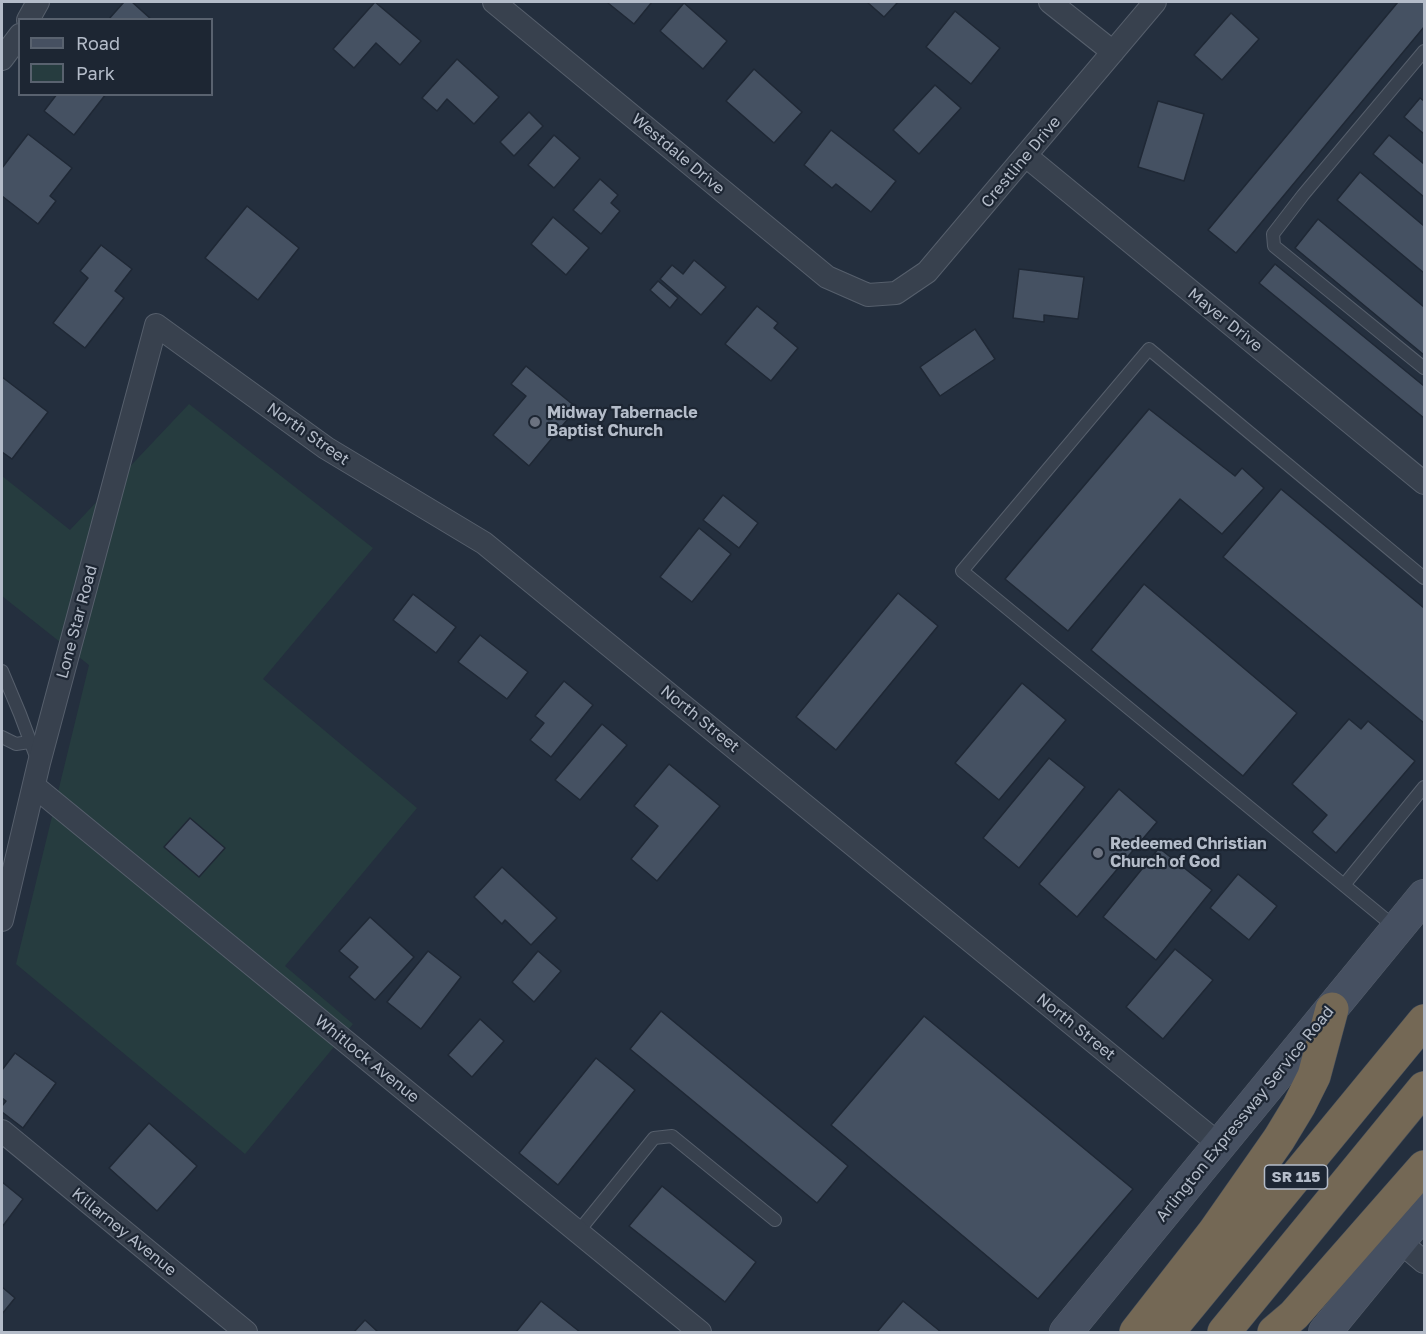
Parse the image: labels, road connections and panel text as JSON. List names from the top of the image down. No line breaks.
{"streets":{"highway":["SR 115"],"main road":["Arlington Expressway Service Road"],"street":["Westdale Drive","Crestline Drive","Mayer Drive","North Street","Lone Star Road","Whitlock Avenue","Killarney Avenue"]},"crossings":[["Westdale Drive","Crestline Drive"],["Crestline Drive","Mayer Drive"],["North Street","Lone Star Road"],["North Street","Arlington Expressway Service Road"],["Lone Star Road","Whitlock Avenue"]],"places":["Midway Tabernacle Baptist Church","Redeemed Christian Church of God"],"legend":["Road","Park"]}
